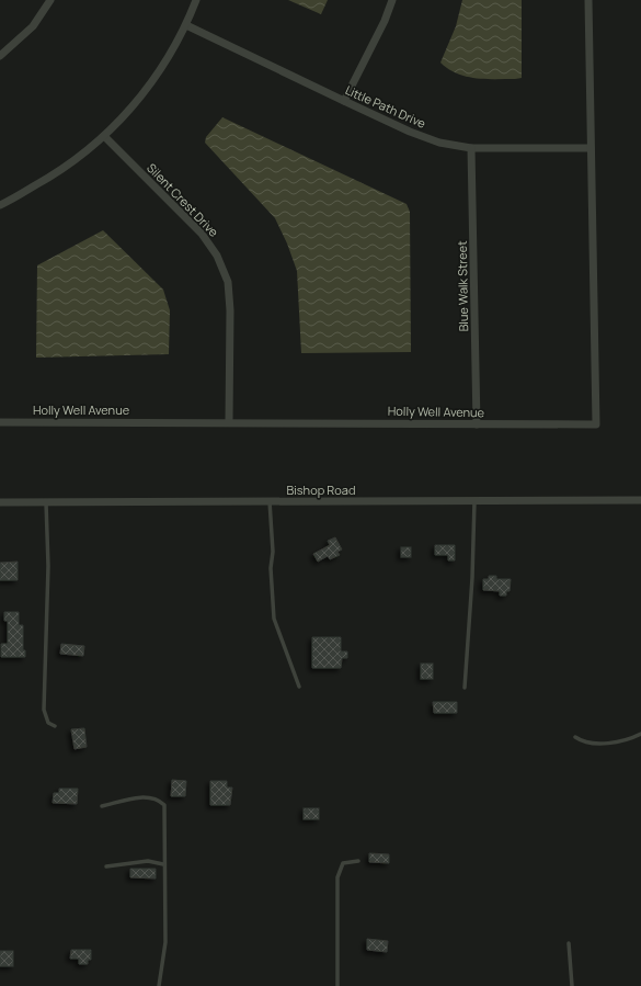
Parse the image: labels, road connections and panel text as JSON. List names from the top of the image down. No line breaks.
{"streets":{"street":["Little Path Drive","Silent Crest Drive","Blue Walk Street","Holly Well Avenue","Bishop Road"]},"crossings":[["Little Path Drive","Blue Walk Street"],["Little Path Drive","Holly Well Avenue"],["Silent Crest Drive","Holly Well Avenue"],["Blue Walk Street","Holly Well Avenue"]]}
